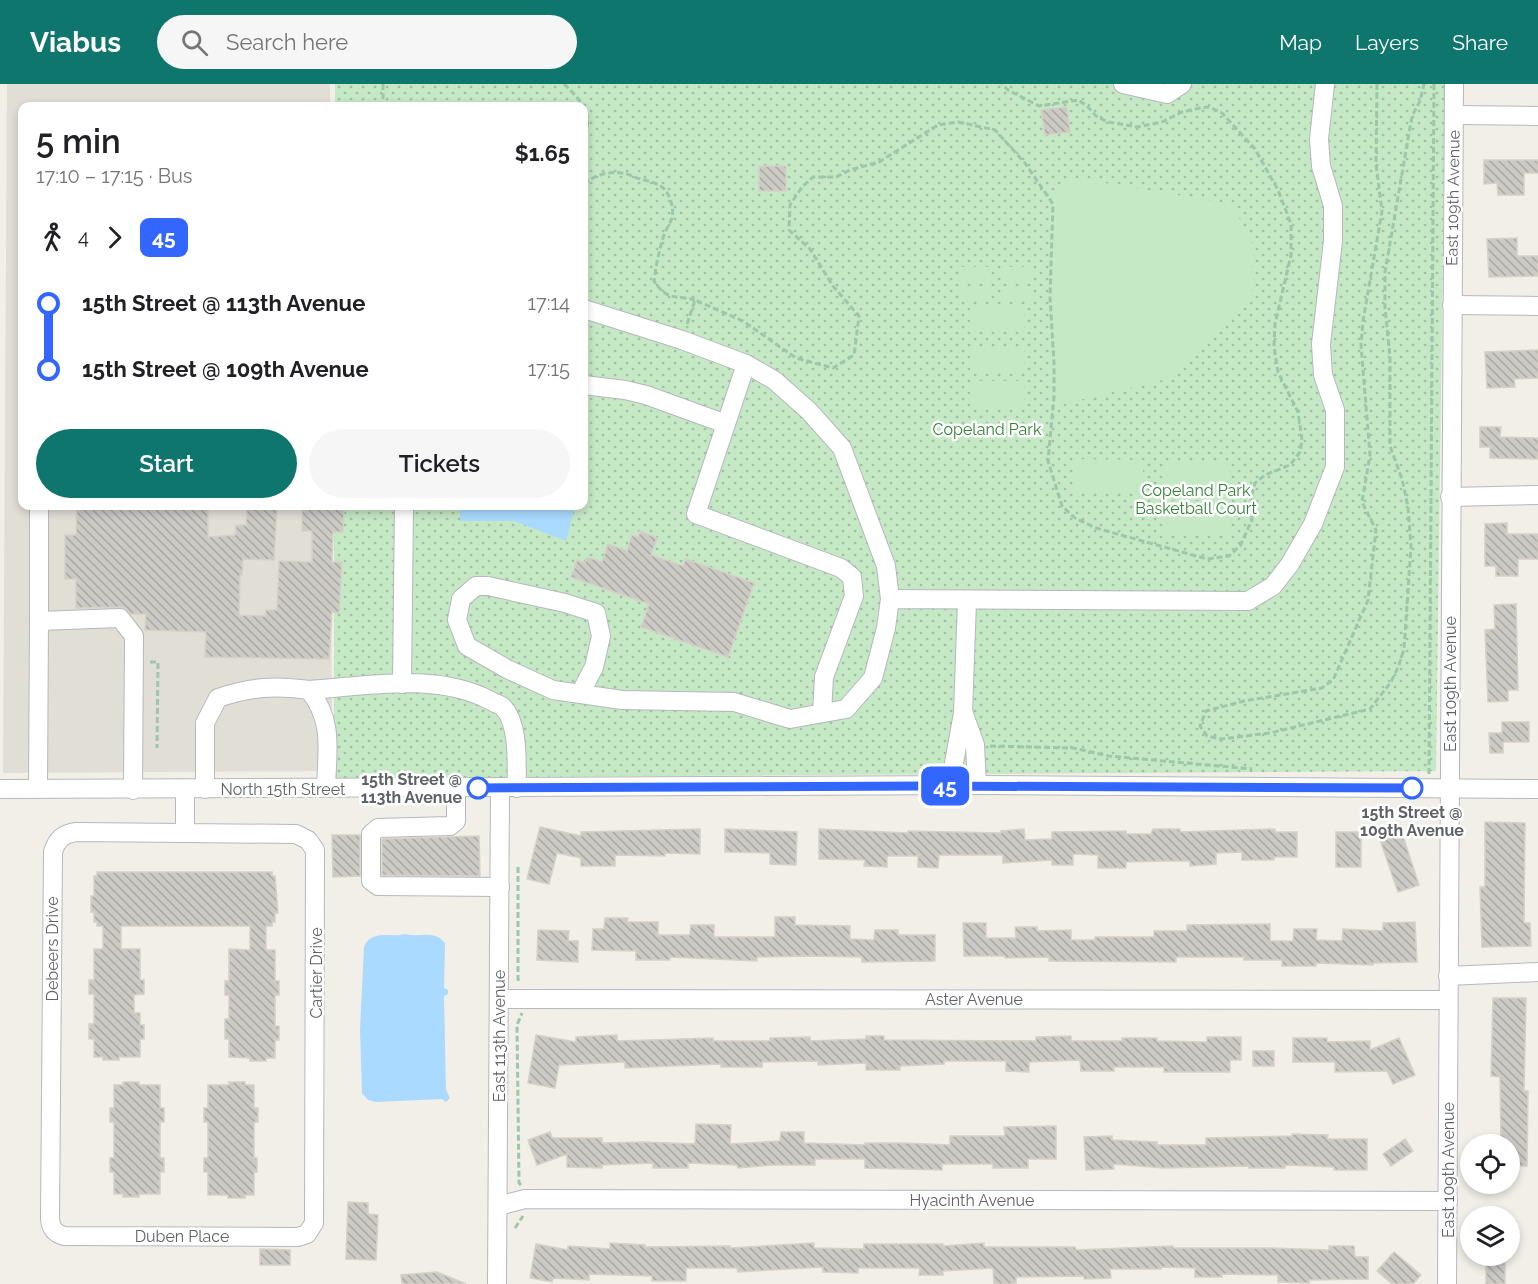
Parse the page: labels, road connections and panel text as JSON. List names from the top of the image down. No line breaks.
{"streets":{"street":["East 109th Avenue","North 15th Street","Debeers Drive","Cartier Drive","Aster Avenue","East 113th Avenue","Hyacinth Avenue","Duben Place"]},"crossings":[["East 109th Avenue","North 15th Street"],["East 109th Avenue","Aster Avenue"],["East 109th Avenue","Hyacinth Avenue"],["North 15th Street","East 113th Avenue"],["Debeers Drive","Cartier Drive"],["Debeers Drive","Duben Place"],["Cartier Drive","Duben Place"],["Aster Avenue","East 113th Avenue"],["East 113th Avenue","Hyacinth Avenue"]],"parks":["Copeland Park","Copeland Park Basketball Court"],"places":["15th Street @ 113th Avenue","15th Street @ 109th Avenue"],"lines":["bus line 45"],"page":{"header":"Viabus","search":"Search here","nav":["Map","Layers","Share"],"on_map":"45","heading":["5 min","17:10 – 17:15 · Bus","$1.65"],"legs":["4","45"],"list":[{"name":"15th Street @ 113th Avenue","value":"17:14"},{"name":"15th Street @ 109th Avenue","value":"17:15"}],"buttons":["Start","Tickets"]}}
